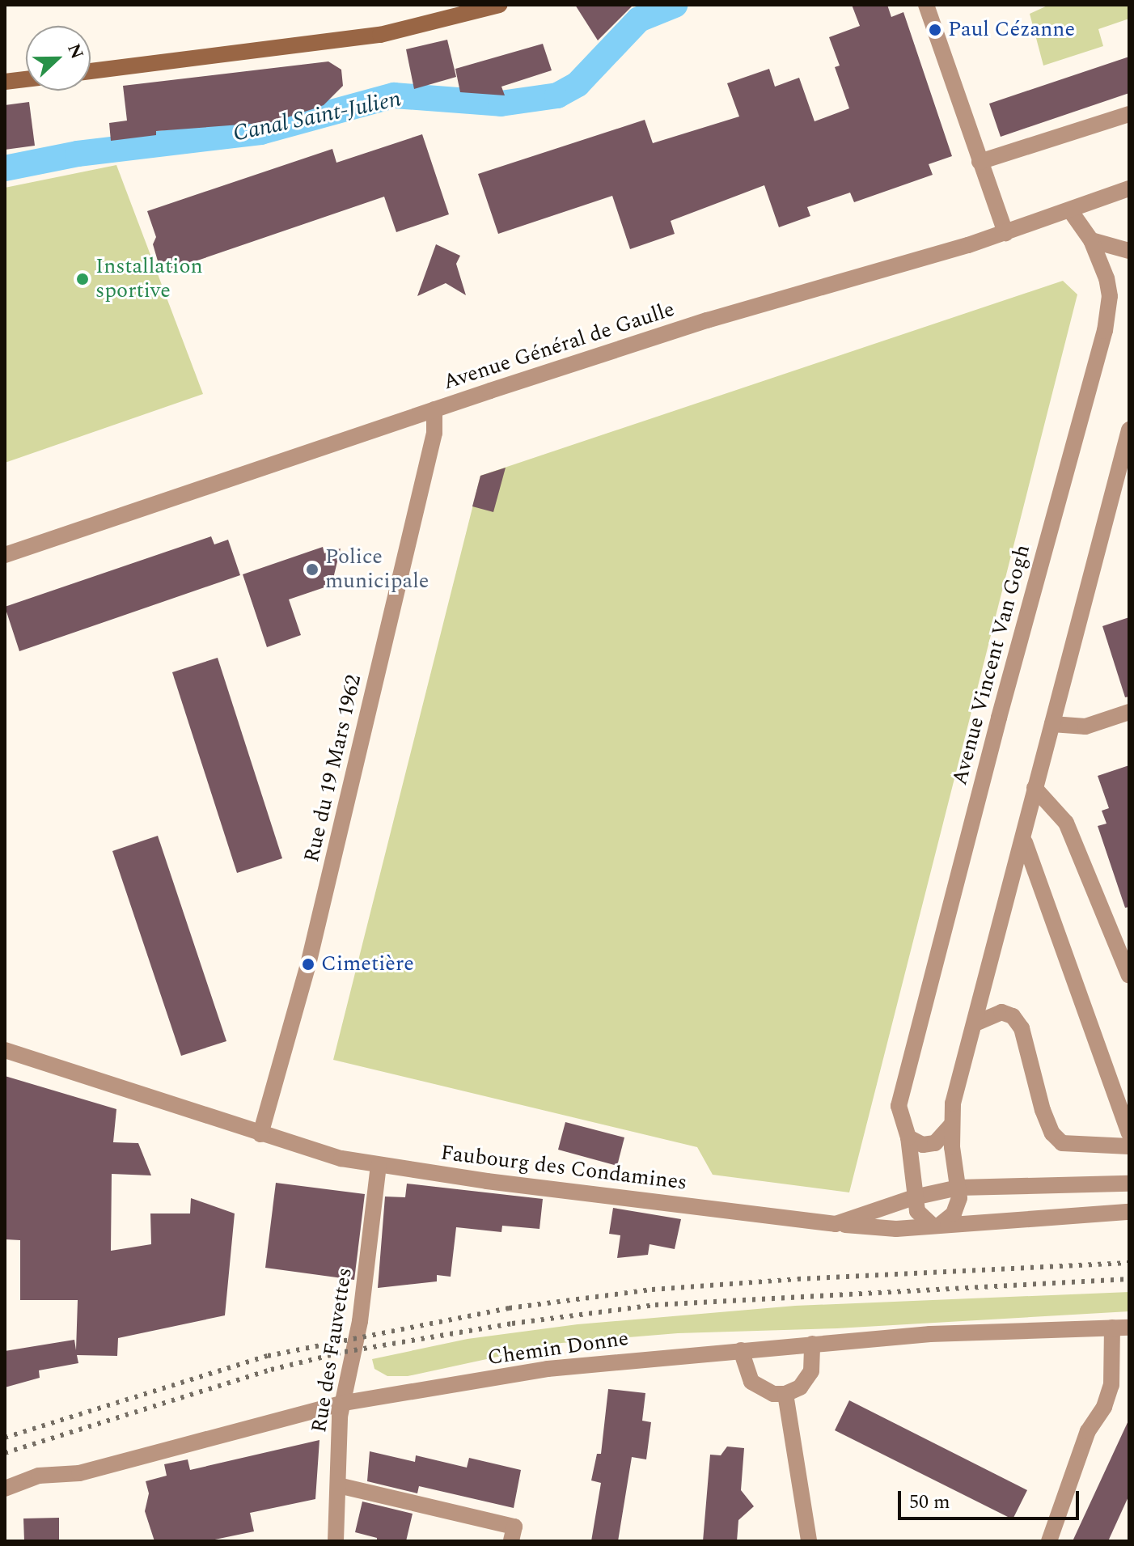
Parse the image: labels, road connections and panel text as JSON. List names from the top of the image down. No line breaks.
{"streets":{"street":["Avenue Général de Gaulle","Avenue Vincent Van Gogh","Rue du 19 Mars 1962","Faubourg des Condamines","Chemin Donne","Rue des Fauvettes"]},"crossings":[["Avenue Général de Gaulle","Avenue Vincent Van Gogh"],["Avenue Général de Gaulle","Rue du 19 Mars 1962"],["Avenue Vincent Van Gogh","Faubourg des Condamines"],["Rue du 19 Mars 1962","Faubourg des Condamines"],["Faubourg des Condamines","Rue des Fauvettes"],["Chemin Donne","Rue des Fauvettes"]],"water":["Canal Saint-Julien"],"places":["Paul Cézanne","Installation sportive","Police municipale","Cimetière"],"scale_bar":"50 m","north":"right"}
